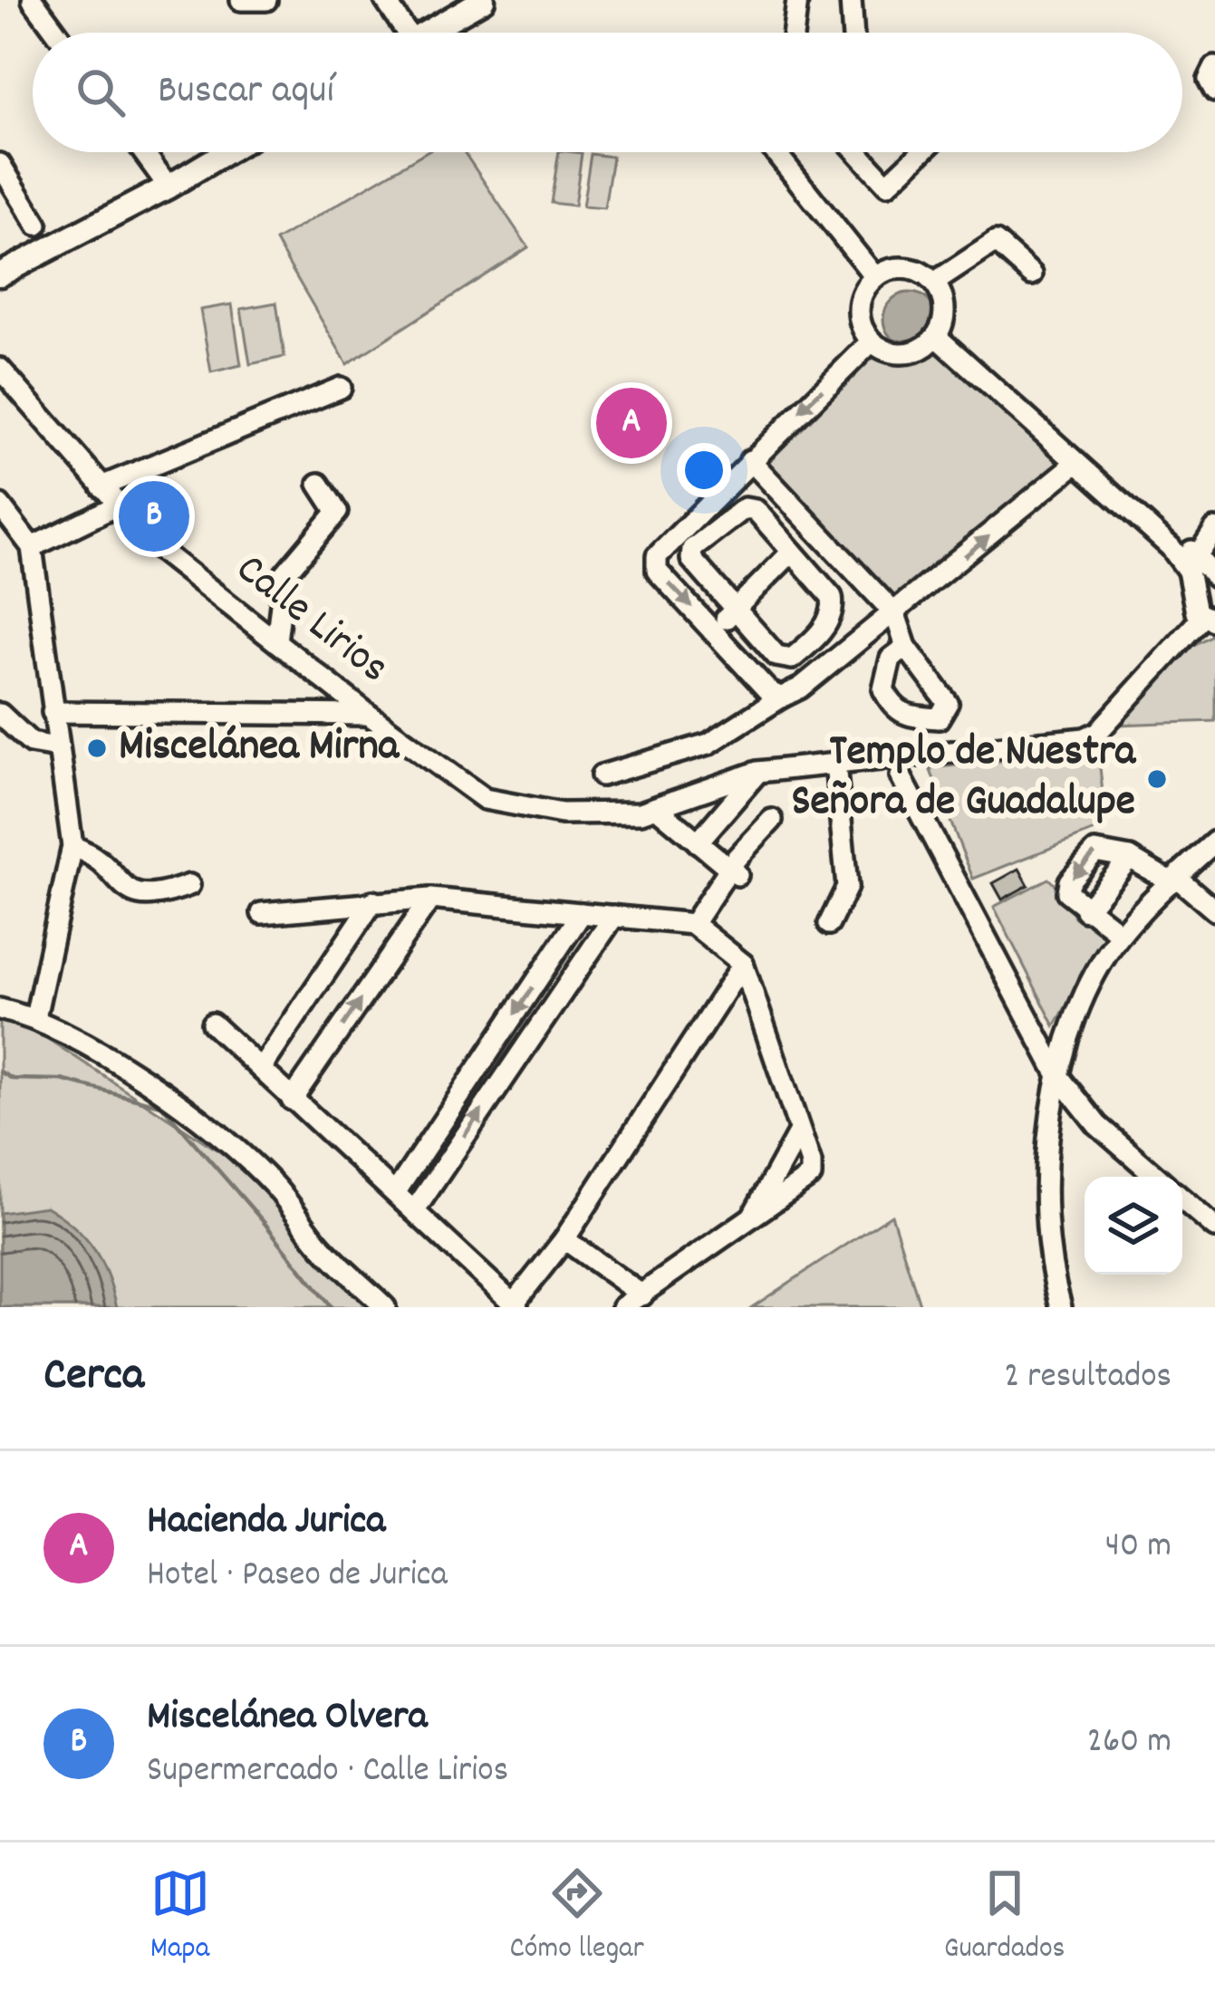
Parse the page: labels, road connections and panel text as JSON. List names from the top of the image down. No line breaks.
{"streets":{"street":["Calle Lirios"]},"places":["Miscelánea Mirna","Templo de Nuestra Señora de Guadalupe"],"page":{"search":"Buscar aquí","pins":["A","B"],"heading":["Cerca","2 resultados"],"list":[{"mark":"A","name":"Hacienda Jurica","note":"Hotel · Paseo de Jurica","value":"40 m"},{"mark":"B","name":"Miscelánea Olvera","note":"Supermercado · Calle Lirios","value":"260 m"}],"nav":["Mapa","Cómo llegar","Guardados"]}}
